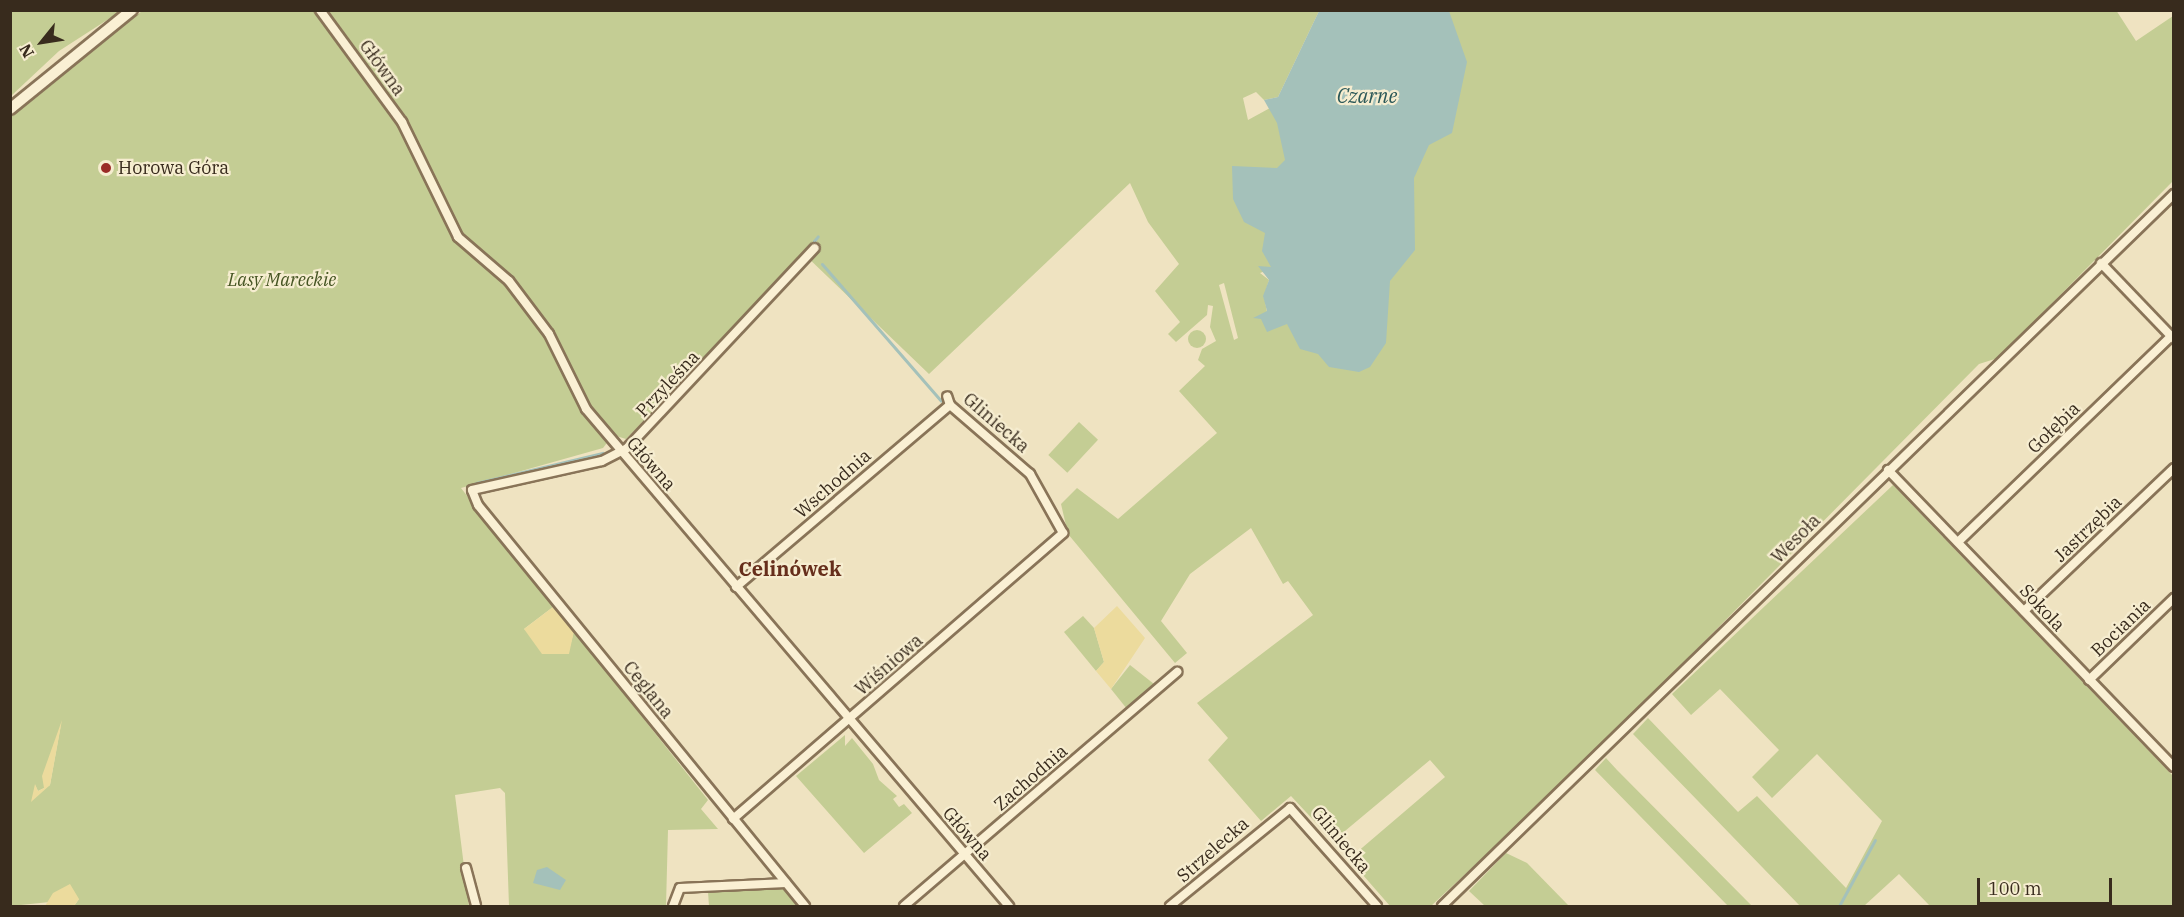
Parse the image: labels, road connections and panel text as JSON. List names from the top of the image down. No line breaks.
{"streets":{"street":["Główna","Przyleśna","Gliniecka","Gołębia","Wschodnia","Jastrzębia","Wesoła","Sokola","Bociania","Wiśniowa","Ceglana","Zachodnia","Strzelecka"]},"crossings":[["Główna","Przyleśna"],["Główna","Wschodnia"],["Główna","Wiśniowa"],["Główna","Zachodnia"],["Przyleśna","Ceglana"],["Gliniecka","Wschodnia"],["Gliniecka","Wiśniowa"],["Gliniecka","Strzelecka"],["Gołębia","Sokola"],["Jastrzębia","Sokola"],["Wesoła","Sokola"],["Sokola","Bociania"],["Wiśniowa","Ceglana"]],"districts":["Celinówek"],"water":["Czarne"],"parks":["Lasy Mareckie"],"places":["Horowa Góra"],"scale_bar":"100 m","north":"bottom left"}
